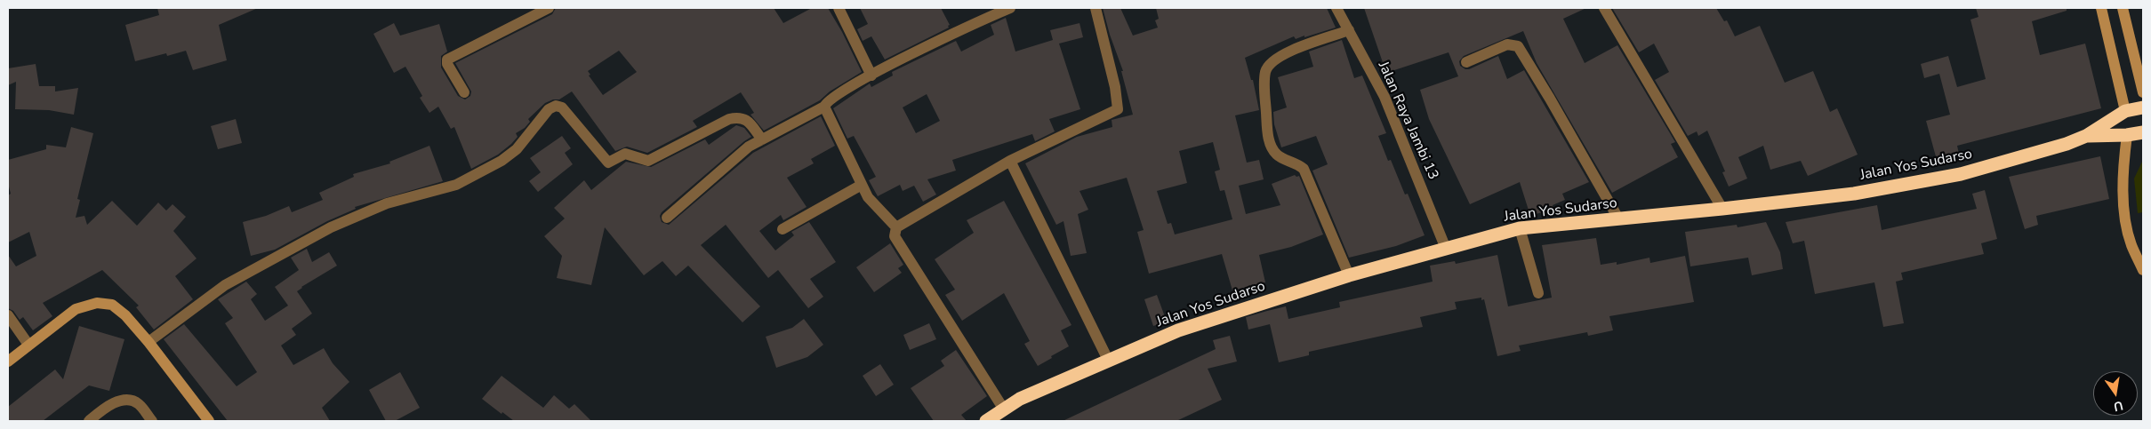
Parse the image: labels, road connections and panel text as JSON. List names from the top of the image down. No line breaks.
{"streets":{"highway":["Jalan Yos Sudarso"],"street":["Jalan Raya Jambi 13"]},"crossings":[["Jalan Raya Jambi 13","Jalan Yos Sudarso"]],"north":"bottom"}
